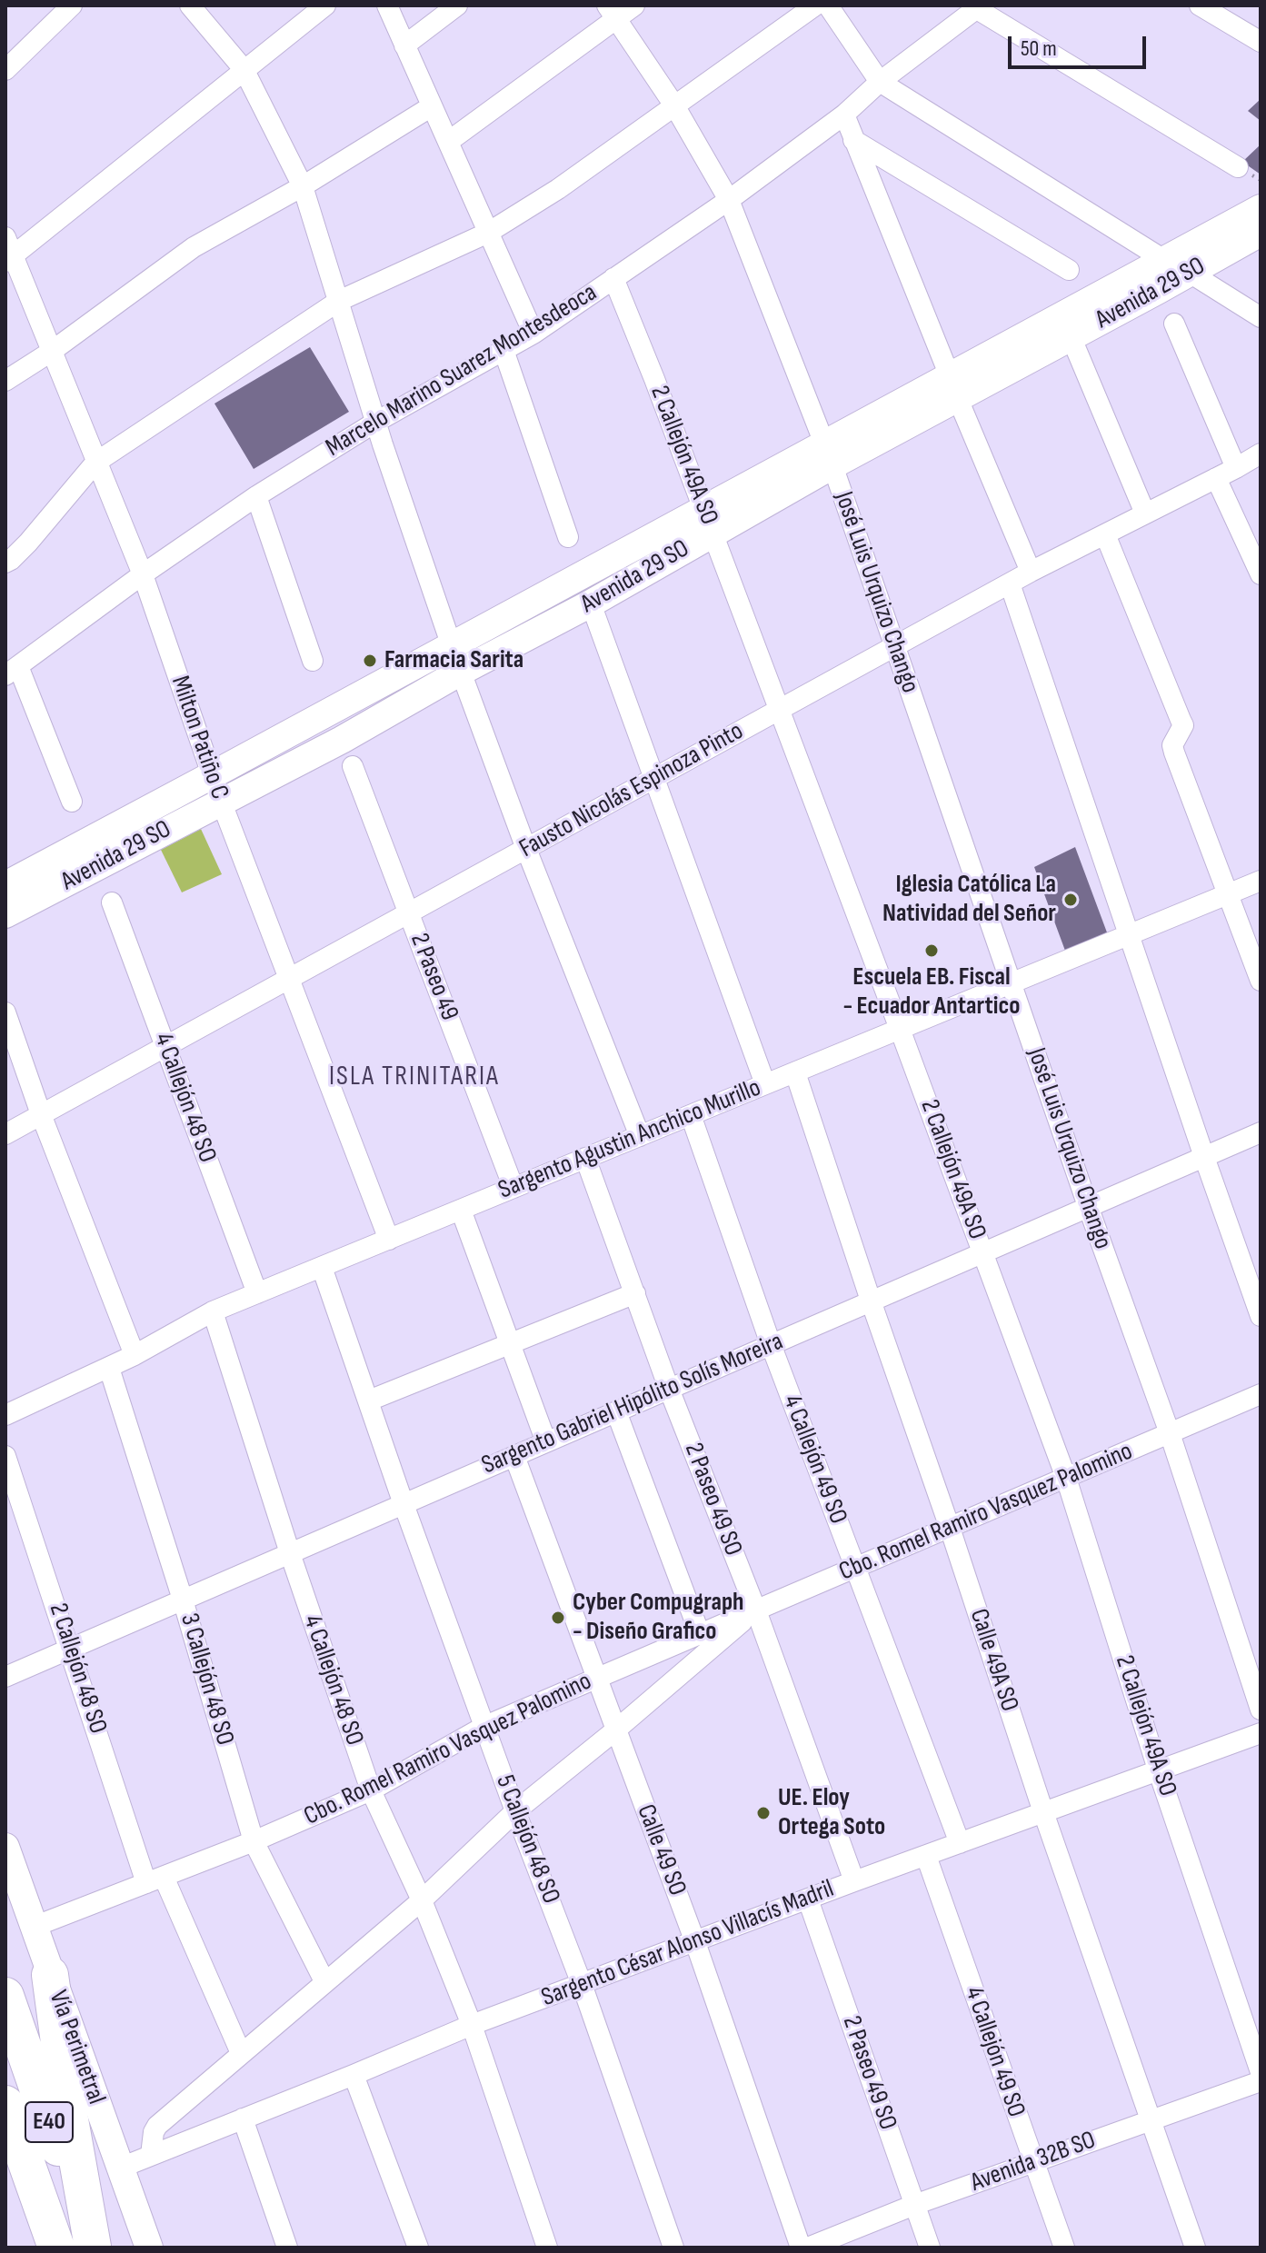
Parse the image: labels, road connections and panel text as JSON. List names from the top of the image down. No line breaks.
{"streets":{"highway":["Vía Perimetral","E40"],"street":["Avenida 29 SO","Marcelo Marino Suarez Montesdeoca","2 Callejón 49A SO","José Luis Urquizo Chango","Milton Patiño C","Fausto Nicolás Espinoza Pinto","2 Paseo 49","4 Callejón 48 SO","Sargento Agustin Anchico Murillo","Sargento Gabriel Hipólito Solís Moreira","4 Callejón 49 SO","2 Paseo 49 SO","Cbo. Romel Ramiro Vasquez Palomino","Calle 49A SO","2 Callejón 48 SO","3 Callejón 48 SO","5 Callejón 48 SO","Calle 49 SO","Sargento César Alonso Villacís Madril","Avenida 32B SO"]},"crossings":[["Avenida 29 SO","2 Callejón 49A SO"],["Avenida 29 SO","José Luis Urquizo Chango"],["Avenida 29 SO","Milton Patiño C"],["Marcelo Marino Suarez Montesdeoca","2 Callejón 49A SO"],["Marcelo Marino Suarez Montesdeoca","José Luis Urquizo Chango"],["Marcelo Marino Suarez Montesdeoca","Milton Patiño C"],["2 Callejón 49A SO","Fausto Nicolás Espinoza Pinto"],["2 Callejón 49A SO","Sargento Agustin Anchico Murillo"],["2 Callejón 49A SO","Sargento Gabriel Hipólito Solís Moreira"],["2 Callejón 49A SO","Cbo. Romel Ramiro Vasquez Palomino"],["2 Callejón 49A SO","Sargento César Alonso Villacís Madril"],["José Luis Urquizo Chango","Fausto Nicolás Espinoza Pinto"],["José Luis Urquizo Chango","Sargento Agustin Anchico Murillo"],["José Luis Urquizo Chango","Sargento Gabriel Hipólito Solís Moreira"],["José Luis Urquizo Chango","Cbo. Romel Ramiro Vasquez Palomino"],["Milton Patiño C","Fausto Nicolás Espinoza Pinto"],["Milton Patiño C","Sargento Agustin Anchico Murillo"],["Fausto Nicolás Espinoza Pinto","2 Paseo 49"],["Fausto Nicolás Espinoza Pinto","4 Callejón 48 SO"],["2 Paseo 49","Sargento Agustin Anchico Murillo"],["4 Callejón 48 SO","Sargento Agustin Anchico Murillo"],["4 Callejón 48 SO","Sargento Gabriel Hipólito Solís Moreira"],["4 Callejón 48 SO","Cbo. Romel Ramiro Vasquez Palomino"],["4 Callejón 48 SO","Sargento César Alonso Villacís Madril"],["Sargento Agustin Anchico Murillo","4 Callejón 49 SO"],["Sargento Agustin Anchico Murillo","2 Paseo 49 SO"],["Sargento Agustin Anchico Murillo","Calle 49A SO"],["Sargento Agustin Anchico Murillo","3 Callejón 48 SO"],["Sargento Agustin Anchico Murillo","5 Callejón 48 SO"],["Sargento Gabriel Hipólito Solís Moreira","4 Callejón 49 SO"],["Sargento Gabriel Hipólito Solís Moreira","2 Paseo 49 SO"],["Sargento Gabriel Hipólito Solís Moreira","Calle 49A SO"],["Sargento Gabriel Hipólito Solís Moreira","2 Callejón 48 SO"],["Sargento Gabriel Hipólito Solís Moreira","3 Callejón 48 SO"],["Sargento Gabriel Hipólito Solís Moreira","5 Callejón 48 SO"],["Sargento Gabriel Hipólito Solís Moreira","Calle 49 SO"],["4 Callejón 49 SO","Cbo. Romel Ramiro Vasquez Palomino"],["4 Callejón 49 SO","Sargento César Alonso Villacís Madril"],["4 Callejón 49 SO","Avenida 32B SO"],["2 Paseo 49 SO","Cbo. Romel Ramiro Vasquez Palomino"],["2 Paseo 49 SO","Sargento César Alonso Villacís Madril"],["2 Paseo 49 SO","Avenida 32B SO"],["Cbo. Romel Ramiro Vasquez Palomino","Calle 49A SO"],["Cbo. Romel Ramiro Vasquez Palomino","2 Callejón 48 SO"],["Cbo. Romel Ramiro Vasquez Palomino","3 Callejón 48 SO"],["Cbo. Romel Ramiro Vasquez Palomino","5 Callejón 48 SO"],["Cbo. Romel Ramiro Vasquez Palomino","Calle 49 SO"],["Cbo. Romel Ramiro Vasquez Palomino","Vía Perimetral"],["Calle 49A SO","Sargento César Alonso Villacís Madril"],["Calle 49A SO","Avenida 32B SO"],["5 Callejón 48 SO","Sargento César Alonso Villacís Madril"],["Calle 49 SO","Sargento César Alonso Villacís Madril"],["Sargento César Alonso Villacís Madril","Vía Perimetral"]],"districts":["ISLA TRINITARIA"],"places":["Farmacia Sarita","Iglesia Católica La Natividad del Señor","Escuela EB. Fiscal - Ecuador Antartico","Cyber Compugraph - Diseño Grafico","UE. Eloy Ortega Soto"],"scale_bar":"50 m"}
